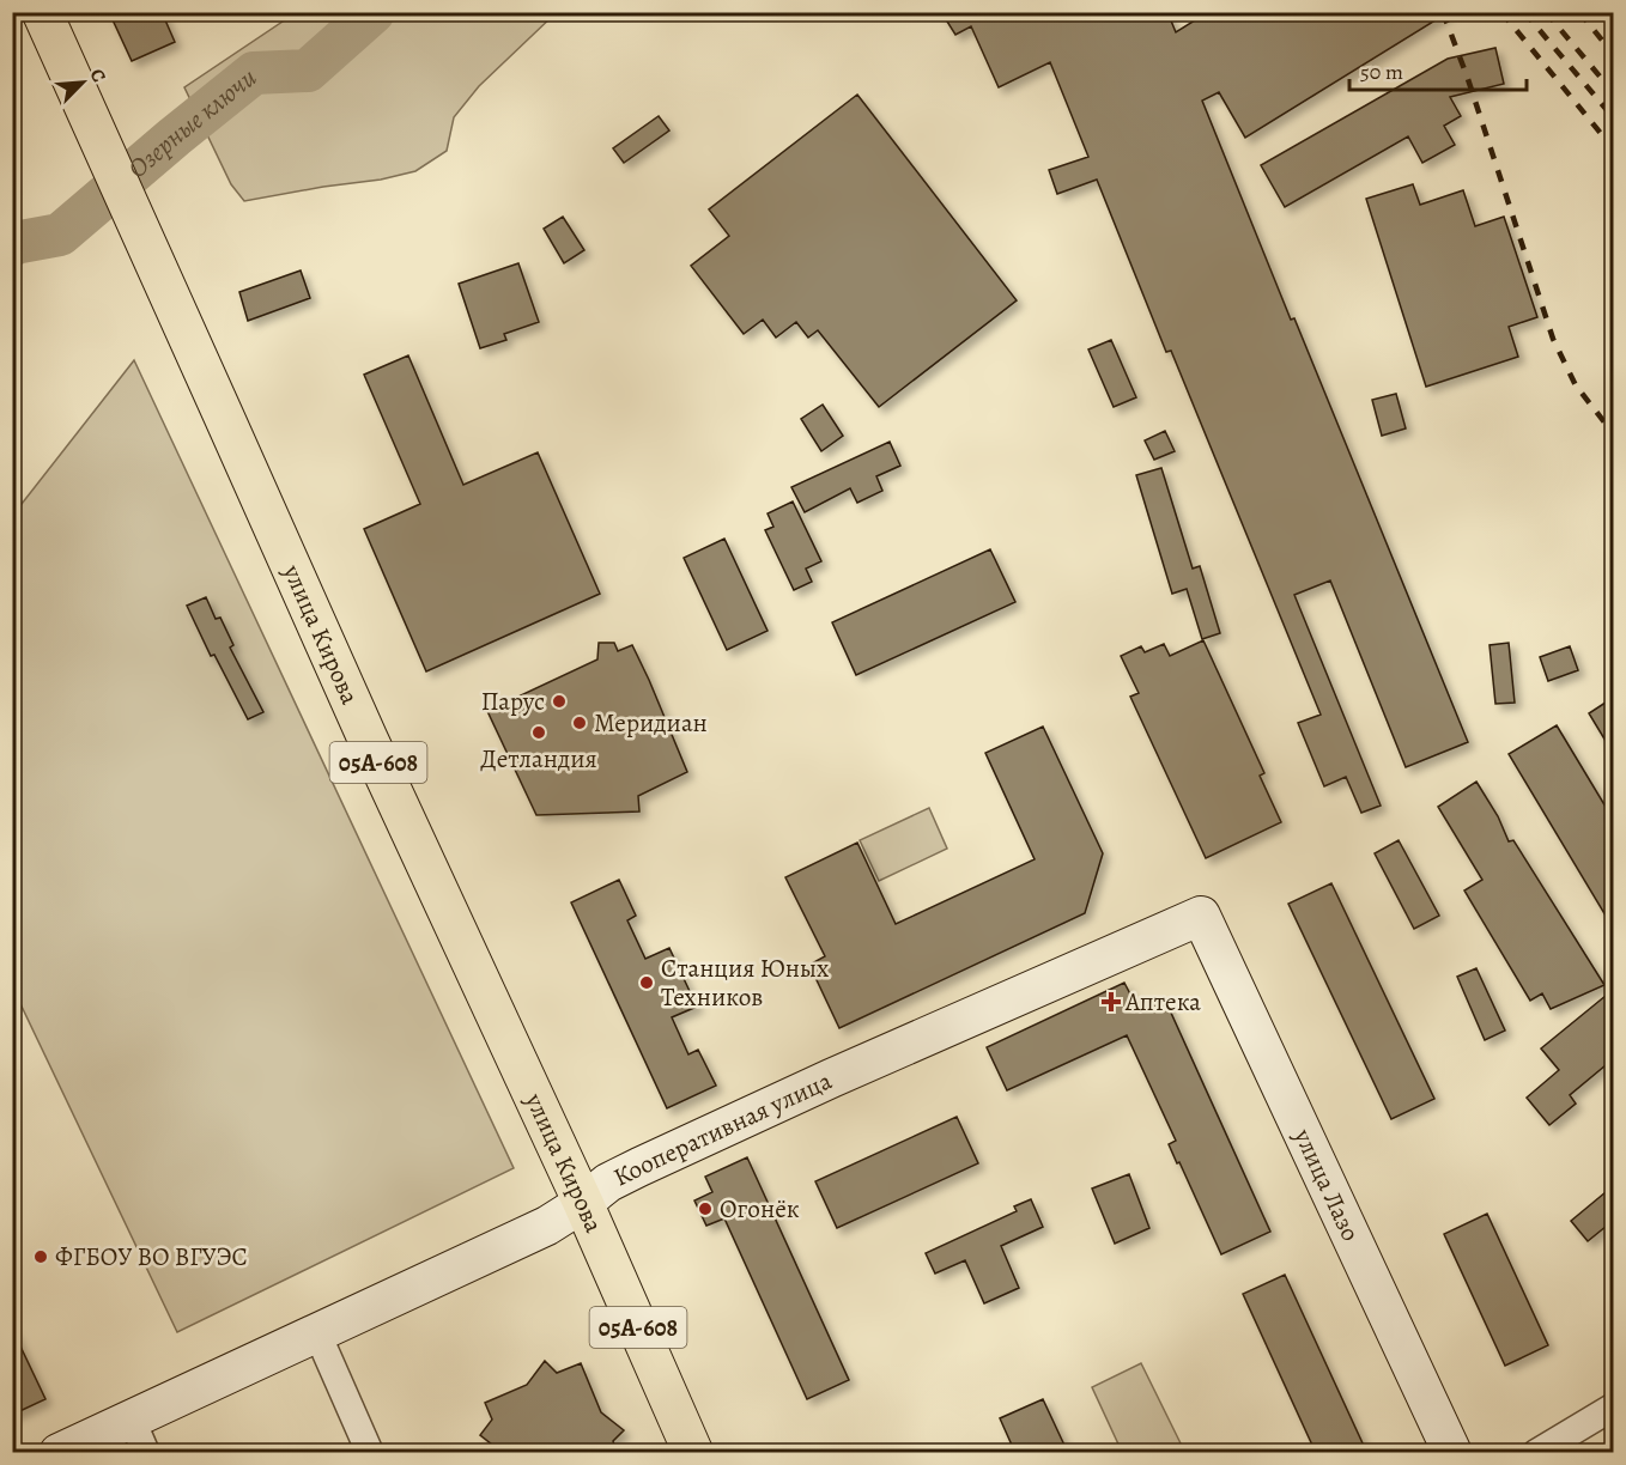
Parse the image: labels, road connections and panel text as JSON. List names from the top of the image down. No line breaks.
{"streets":{"main road":["улица Кирова","05А-608","Кооперативная улица","улица Лазо"]},"crossings":[["улица Кирова","Кооперативная улица"],["Кооперативная улица","улица Лазо"]],"water":["Озерные ключи"],"places":{"other":["Парус","Меридиан","Детландия","Станция Юных Техников","Огонёк","ФГБОУ ВО ВГУЭС"],"health":["Аптека"]},"scale_bar":"50 m","north":"top right"}
